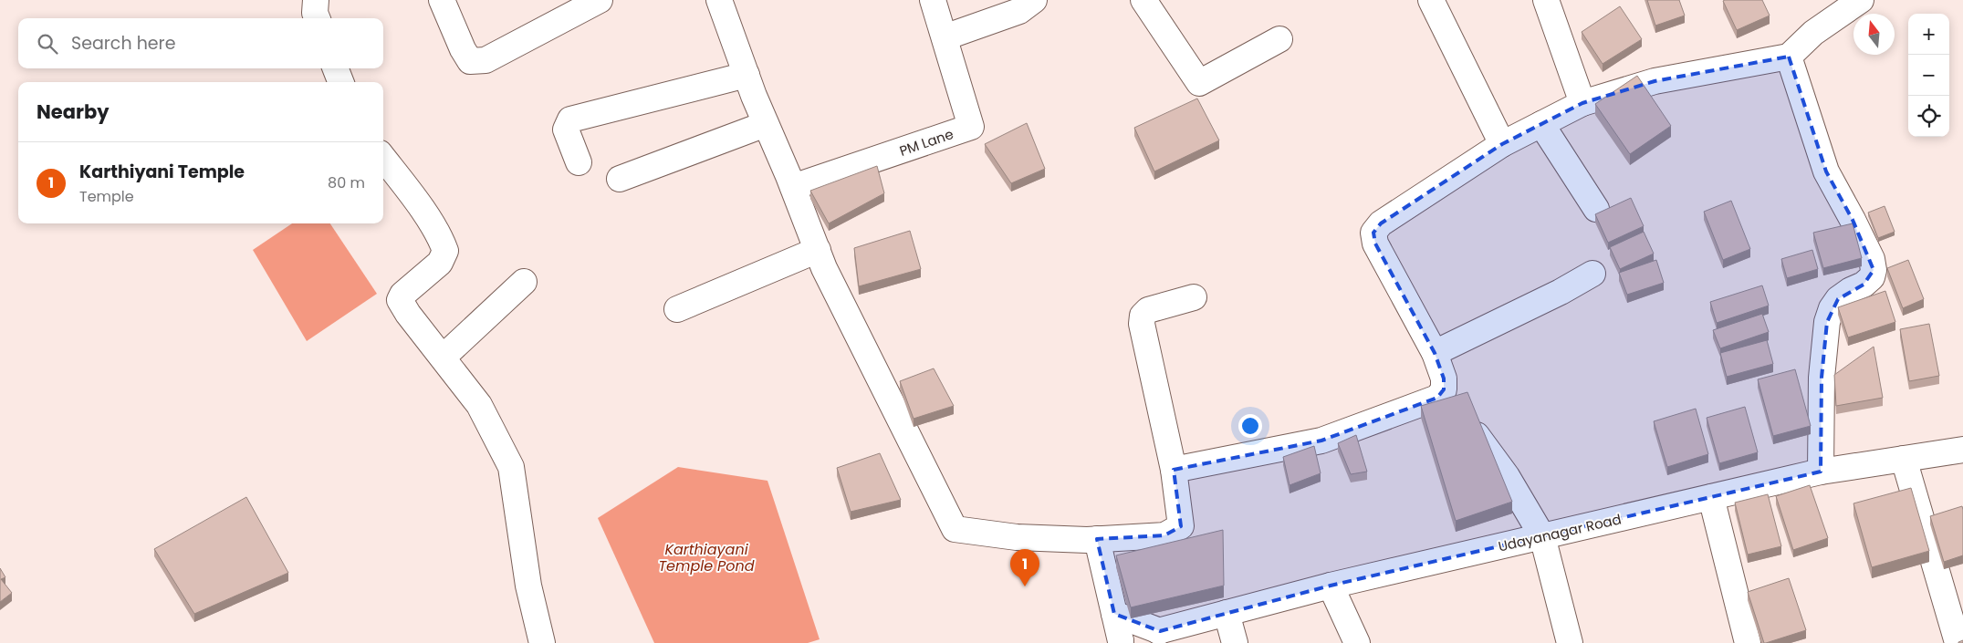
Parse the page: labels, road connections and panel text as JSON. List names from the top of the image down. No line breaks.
{"streets":{"street":["PM Lane","Udayanagar Road"]},"water":["Karthiayani Temple Pond"],"north":"top","page":{"map_buttons":["+","−"],"search":"Search here","heading":"Nearby","list":[{"mark":"1","name":"Karthiyani Temple","note":"Temple","value":"80 m"}],"pins":"1"}}
